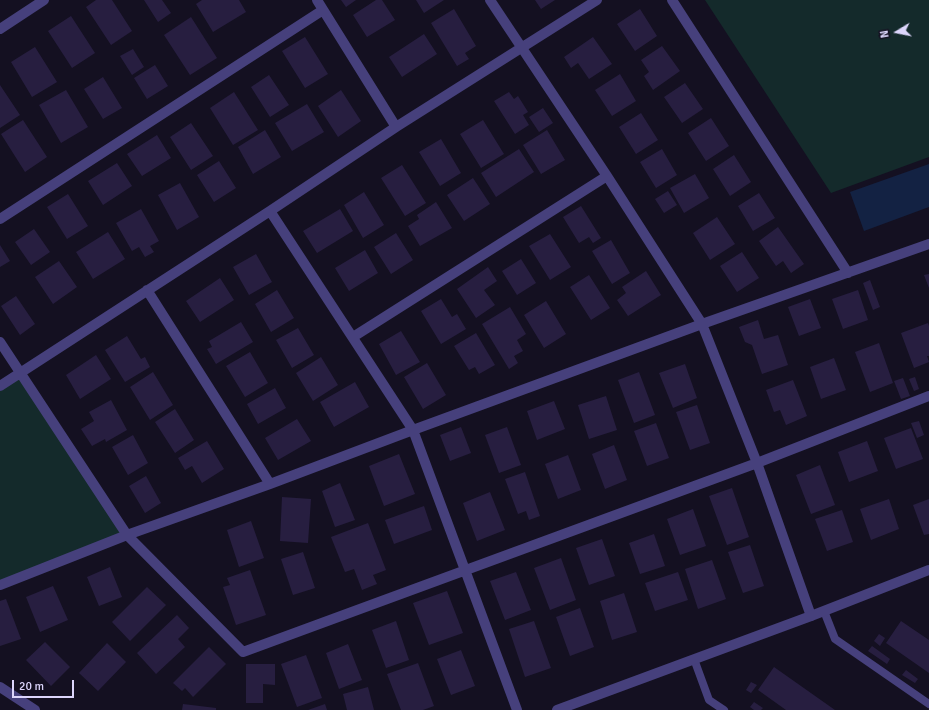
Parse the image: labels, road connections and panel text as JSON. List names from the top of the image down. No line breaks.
{"scale_bar":"20 m","north":"left"}
